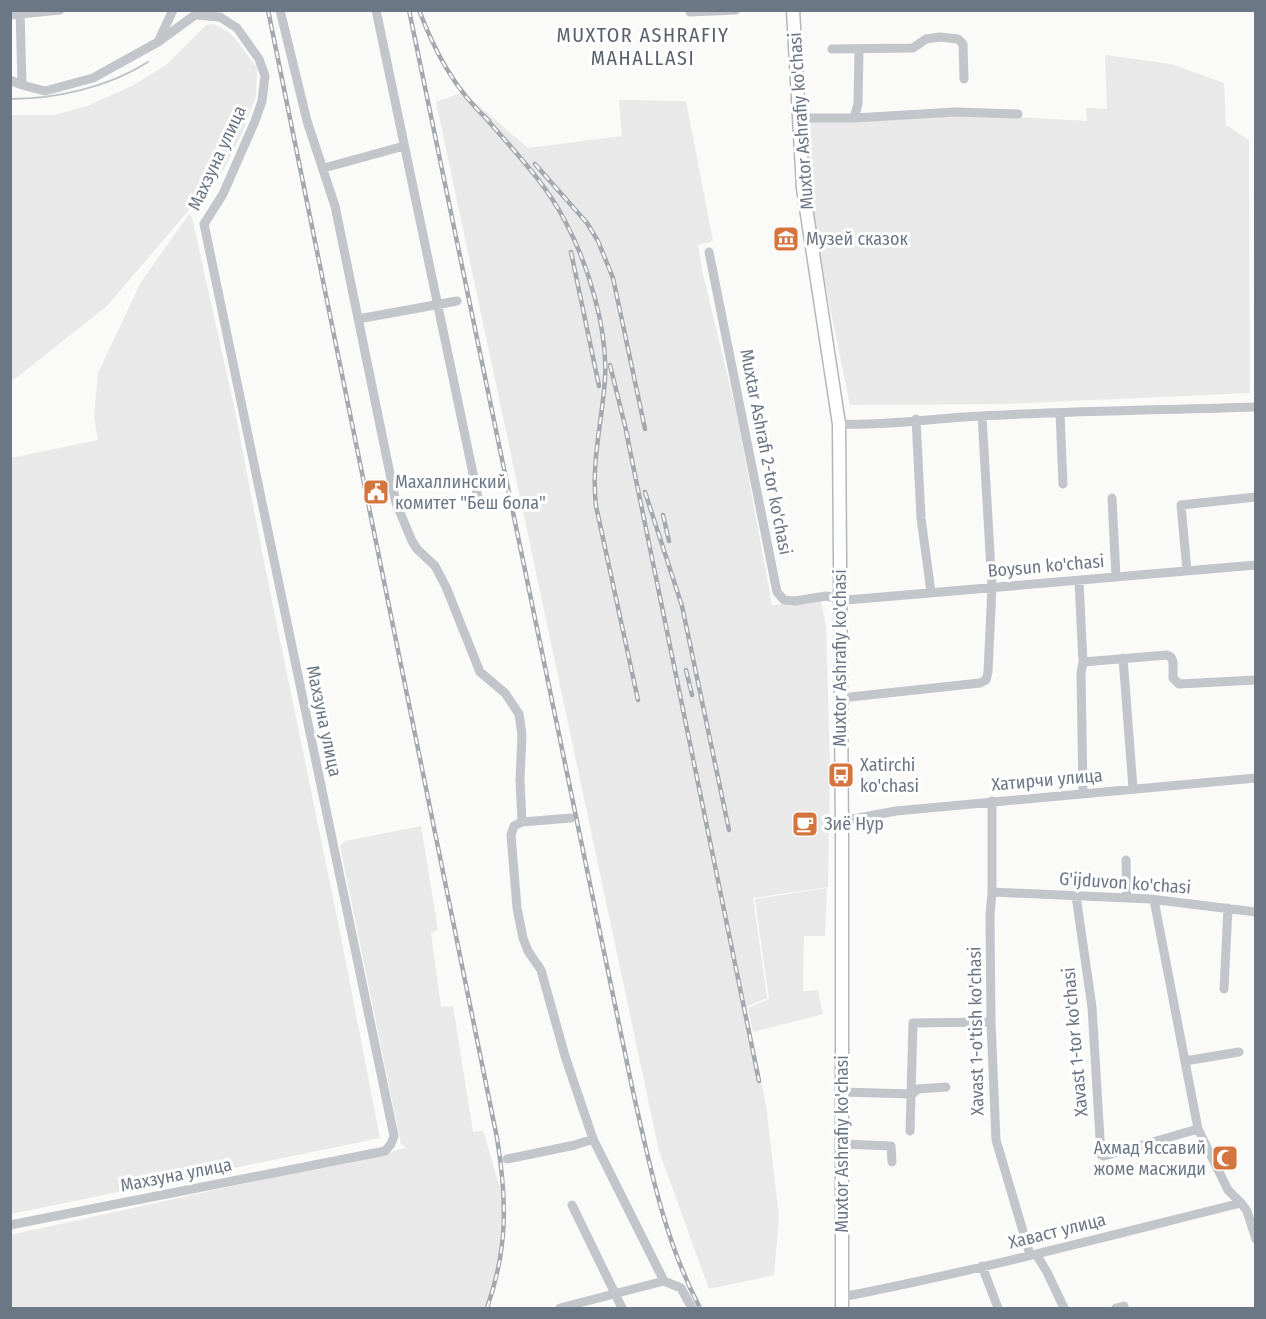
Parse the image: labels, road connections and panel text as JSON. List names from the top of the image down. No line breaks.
{"streets":{"main road":["Muxtor Ashrafiy ko'chasi"],"street":["Махзуна улица","Muxtar Ashrafi 2-tor ko'chasi","Boysun ko'chasi","Хатирчи улица","G'ijduvon ko'chasi","Xavast 1-o'tish ko'chasi","Xavast 1-tor ko'chasi","Хаваст улица"]},"crossings":[["Muxtor Ashrafiy ko'chasi","Muxtar Ashrafi 2-tor ko'chasi"],["Muxtor Ashrafiy ko'chasi","Boysun ko'chasi"],["Muxtor Ashrafiy ko'chasi","Хатирчи улица"],["Muxtor Ashrafiy ko'chasi","Хаваст улица"],["Muxtar Ashrafi 2-tor ko'chasi","Boysun ko'chasi"],["Хатирчи улица","Xavast 1-o'tish ko'chasi"],["G'ijduvon ko'chasi","Xavast 1-o'tish ko'chasi"],["G'ijduvon ko'chasi","Xavast 1-tor ko'chasi"],["Xavast 1-o'tish ko'chasi","Хаваст улица"]],"districts":["MUXTOR ASHRAFIY MAHALLASI"],"places":{"museum":["Музей сказок"],"public building":["Махаллинский комитет \"Беш бола\""],"bus stop":["Xatirchi ko'chasi"],"cafe":["Зиё Нур"],"mosque":["Ахмад Яссавий жоме масжиди"]}}
